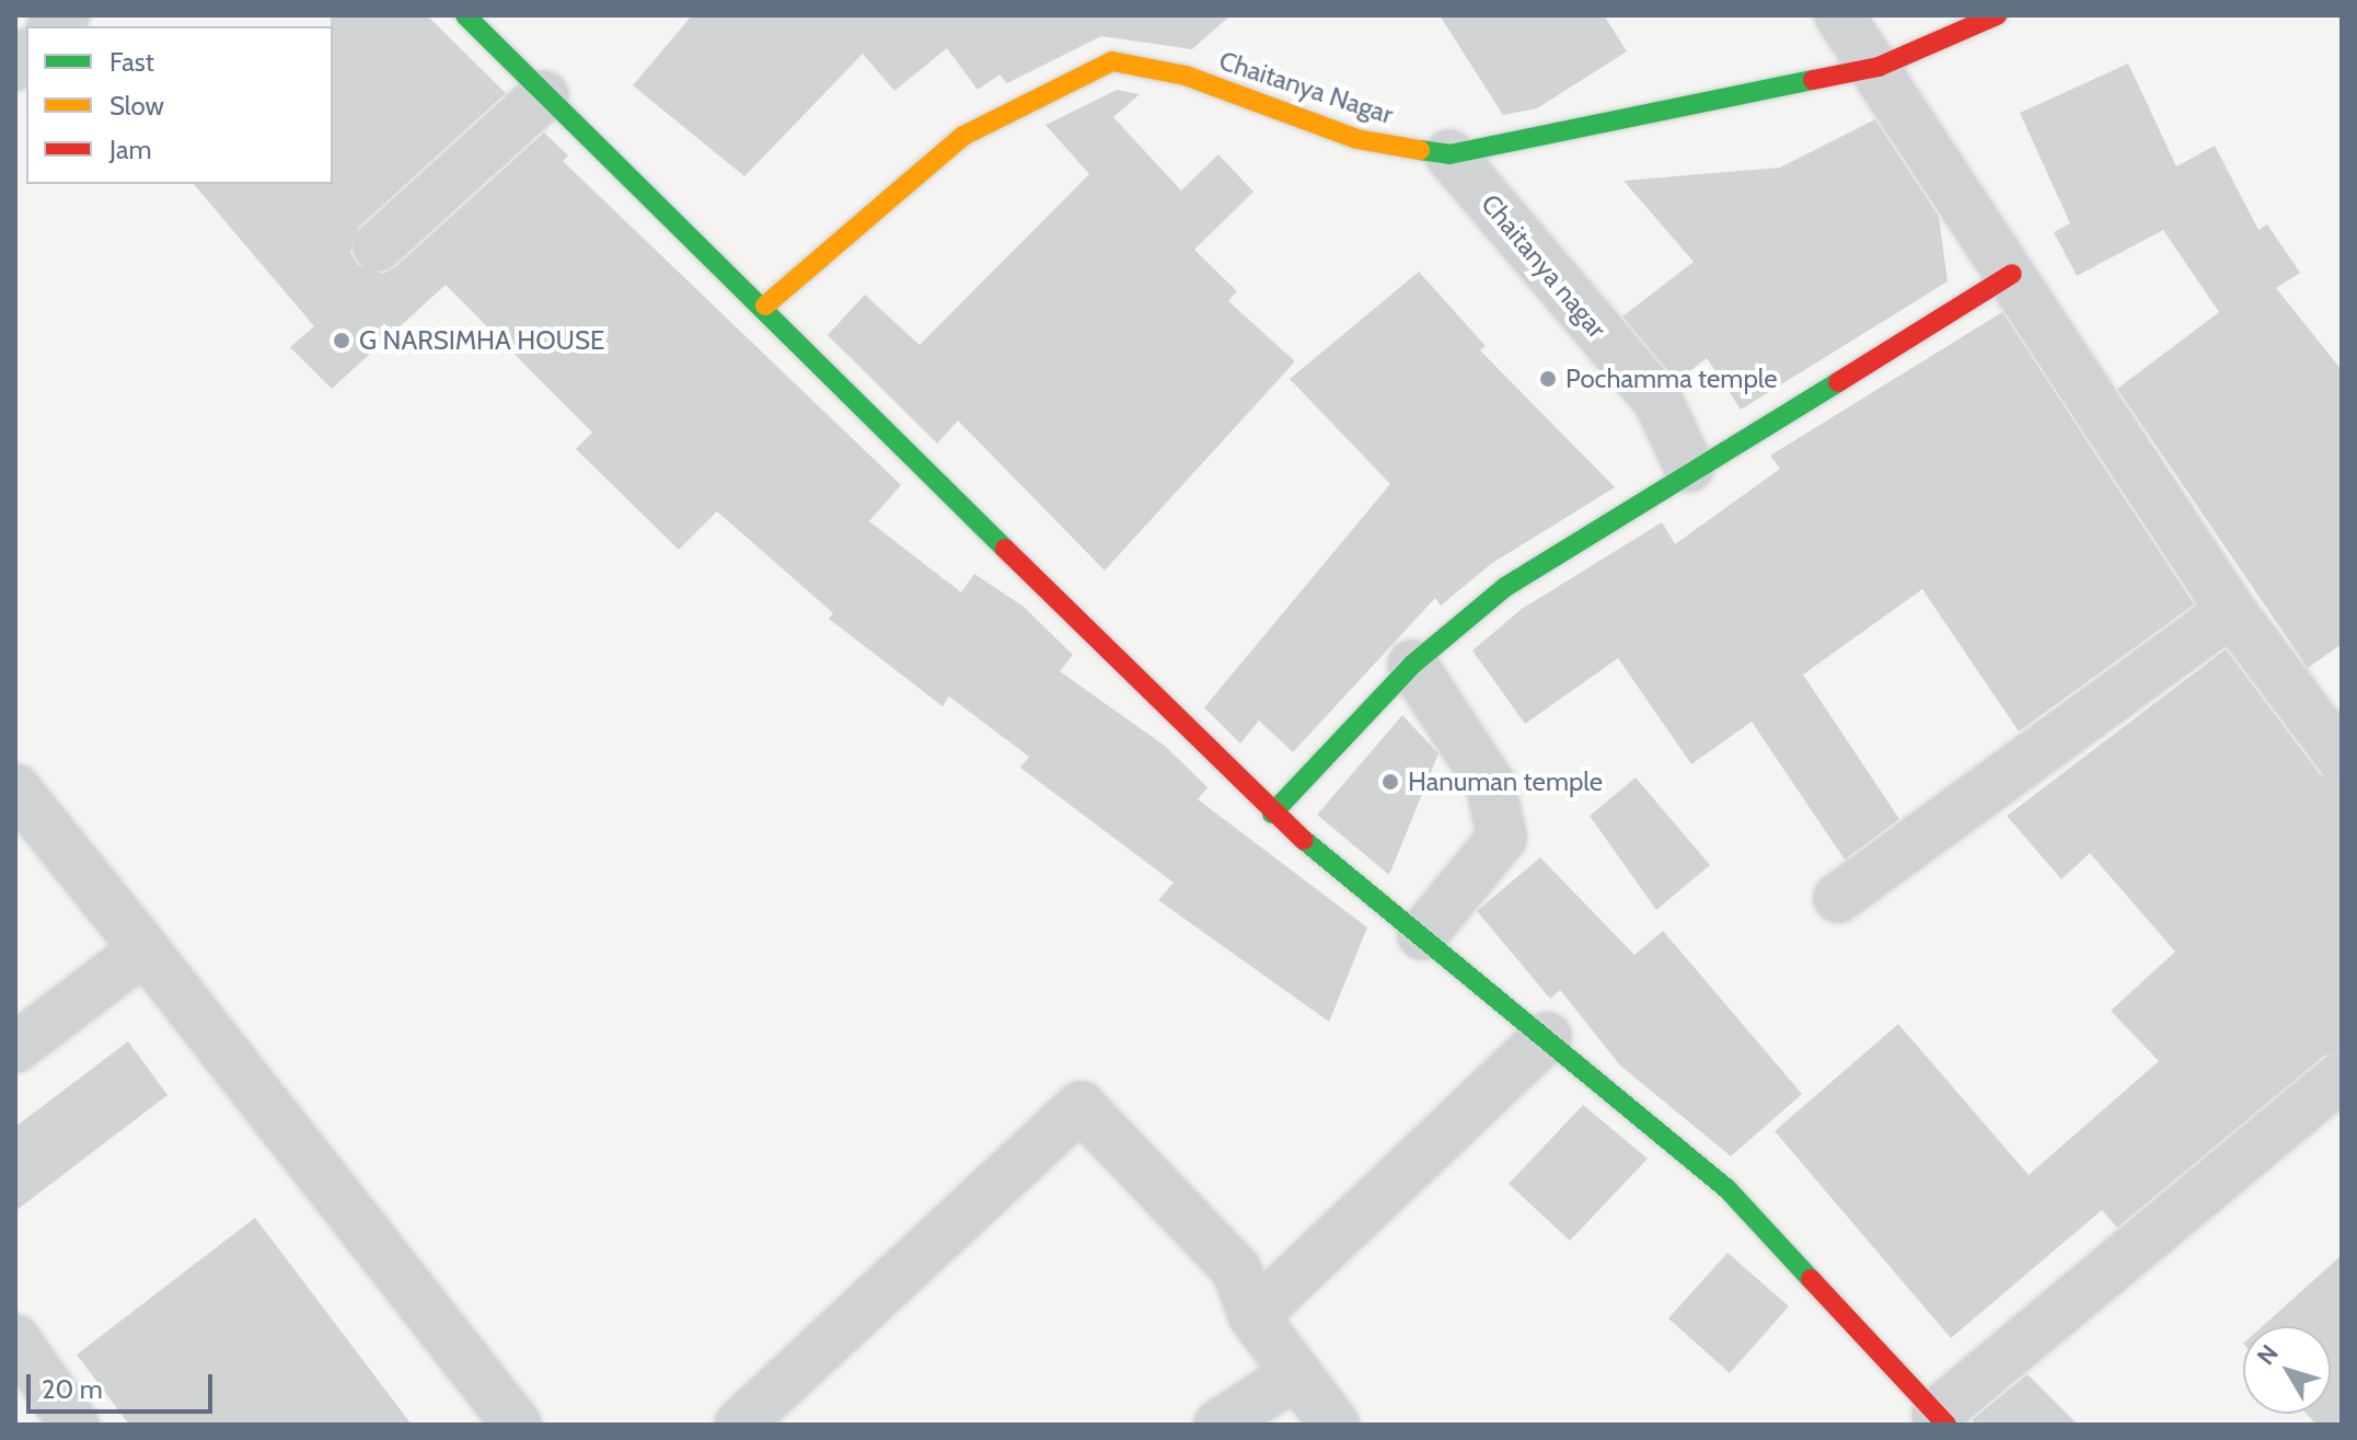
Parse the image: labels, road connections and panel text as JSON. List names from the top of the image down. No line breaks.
{"streets":{"street":["Chaitanya Nagar","Chaitanya nagar"]},"crossings":[["Chaitanya Nagar","Chaitanya nagar"]],"places":["G NARSIMHA HOUSE","Pochamma temple","Hanuman temple"],"legend":["Fast","Slow","Jam"],"scale_bar":"20 m","north":"top left"}
